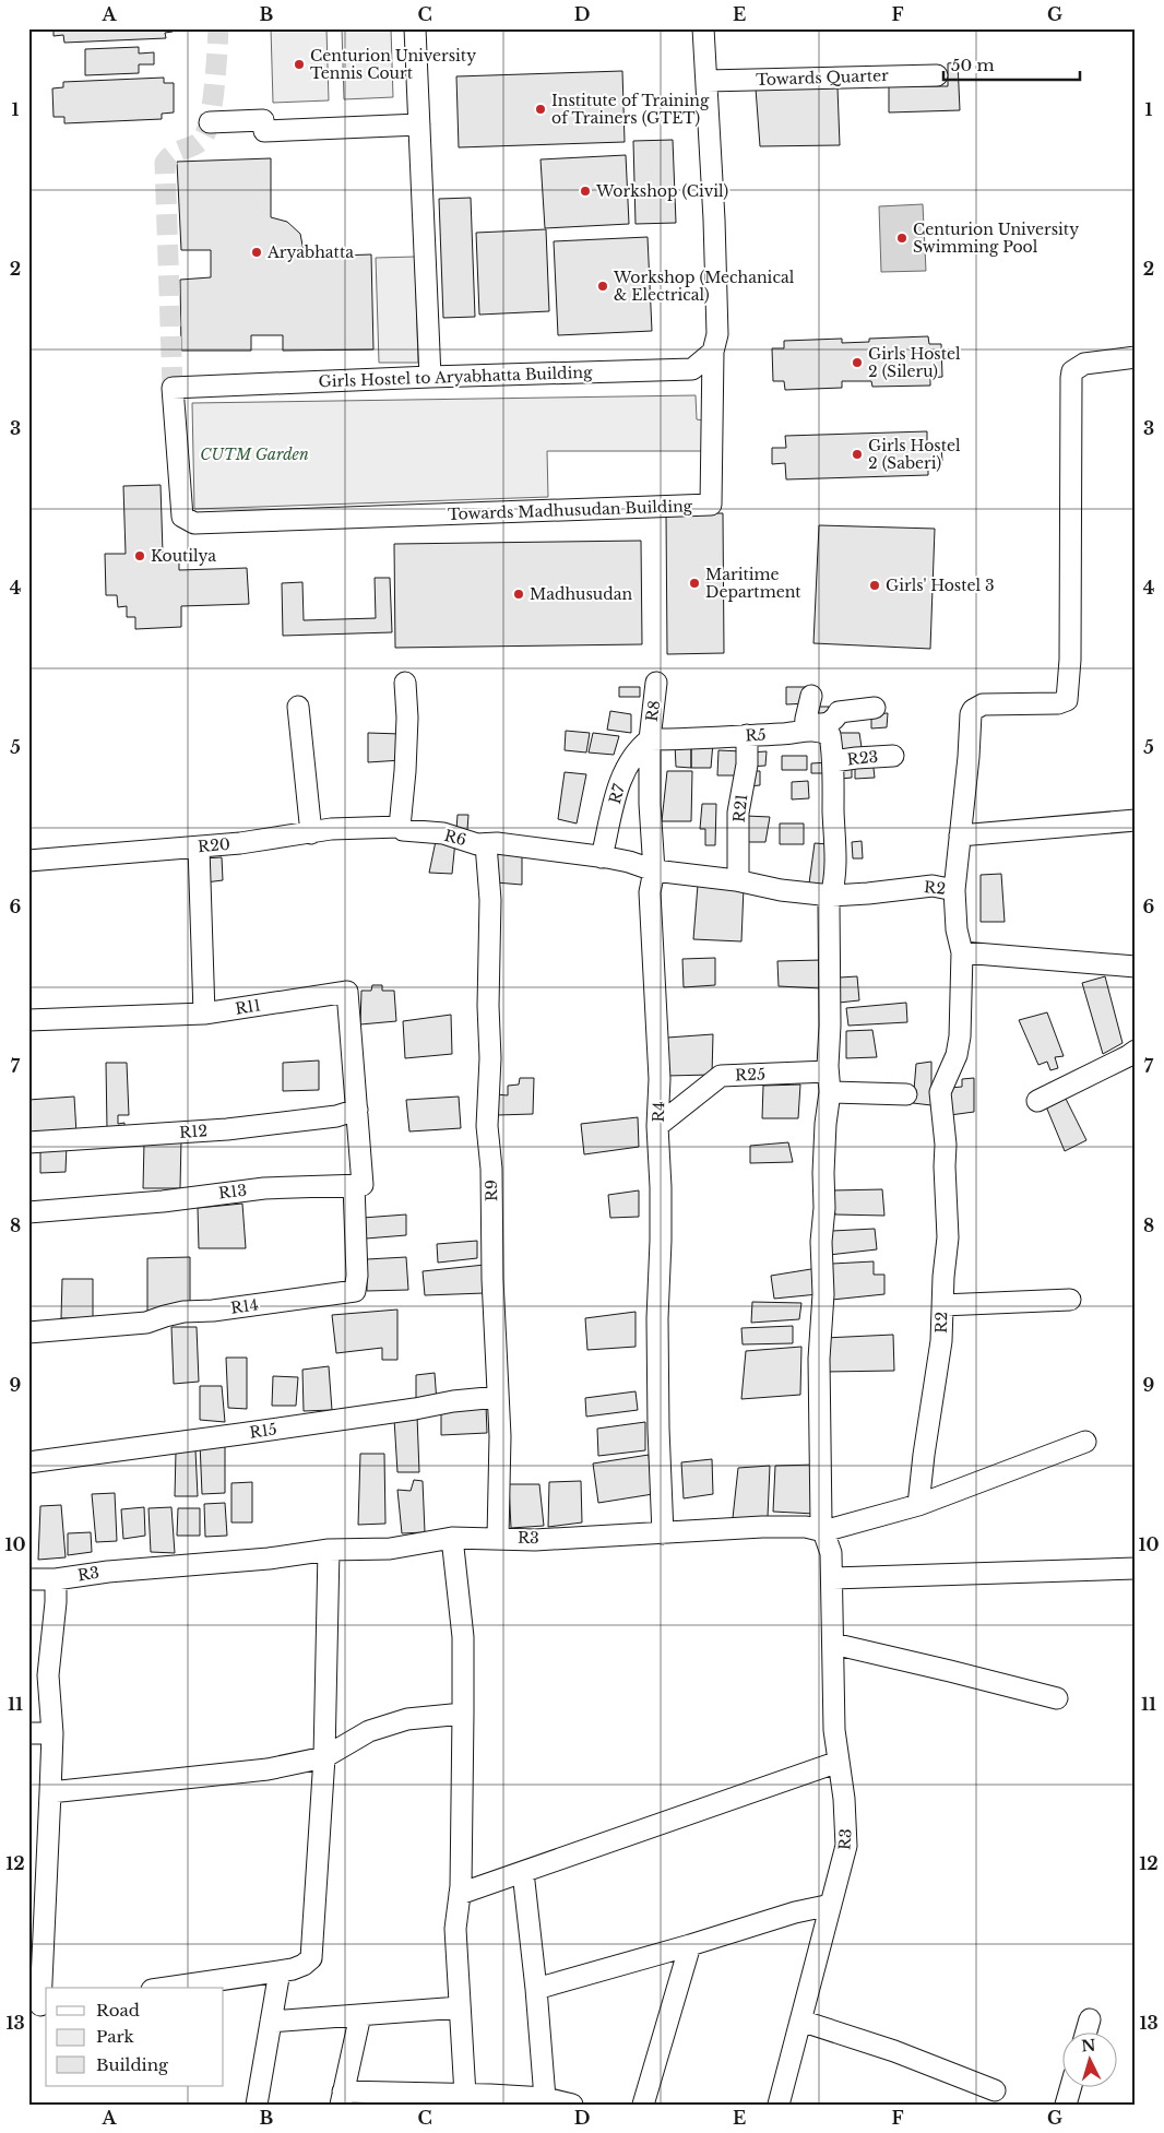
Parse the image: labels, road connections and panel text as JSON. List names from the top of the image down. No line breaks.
{"streets":{"street":["Towards Quarter","Girls Hostel to Aryabhatta Building","Towards Madhusudan Building","R8","R5","R23","R7","R21","R6","R20","R2","R11","R25","R4","R12","R9","R13","R14","R15","R3"]},"crossings":[["Girls Hostel to Aryabhatta Building","Towards Madhusudan Building"],["R8","R5"],["R8","R7"],["R5","R7"],["R5","R21"],["R7","R6"],["R6","R20"],["R6","R4"],["R6","R9"],["R11","R12"],["R25","R4"],["R4","R3"],["R9","R15"],["R9","R3"],["R13","R14"]],"parks":["CUTM Garden"],"places":["Centurion University Tennis Court","Institute of Training of Trainers (GTET)","Workshop (Civil)","Centurion University Swimming Pool","Aryabhatta","Workshop (Mechanical & Electrical)","Girls Hostel 2 (Sileru)","Girls Hostel 2 (Saberi)","Koutilya","Maritime Department","Girls' Hostel 3","Madhusudan"],"legend":["Road","Park","Building"],"scale_bar":"50 m","north":"top","grid":{"columns":["A","B","C","D","E","F","G"],"rows":["1","2","3","4","5","6","7","8","9","10","11","12","13"]}}
